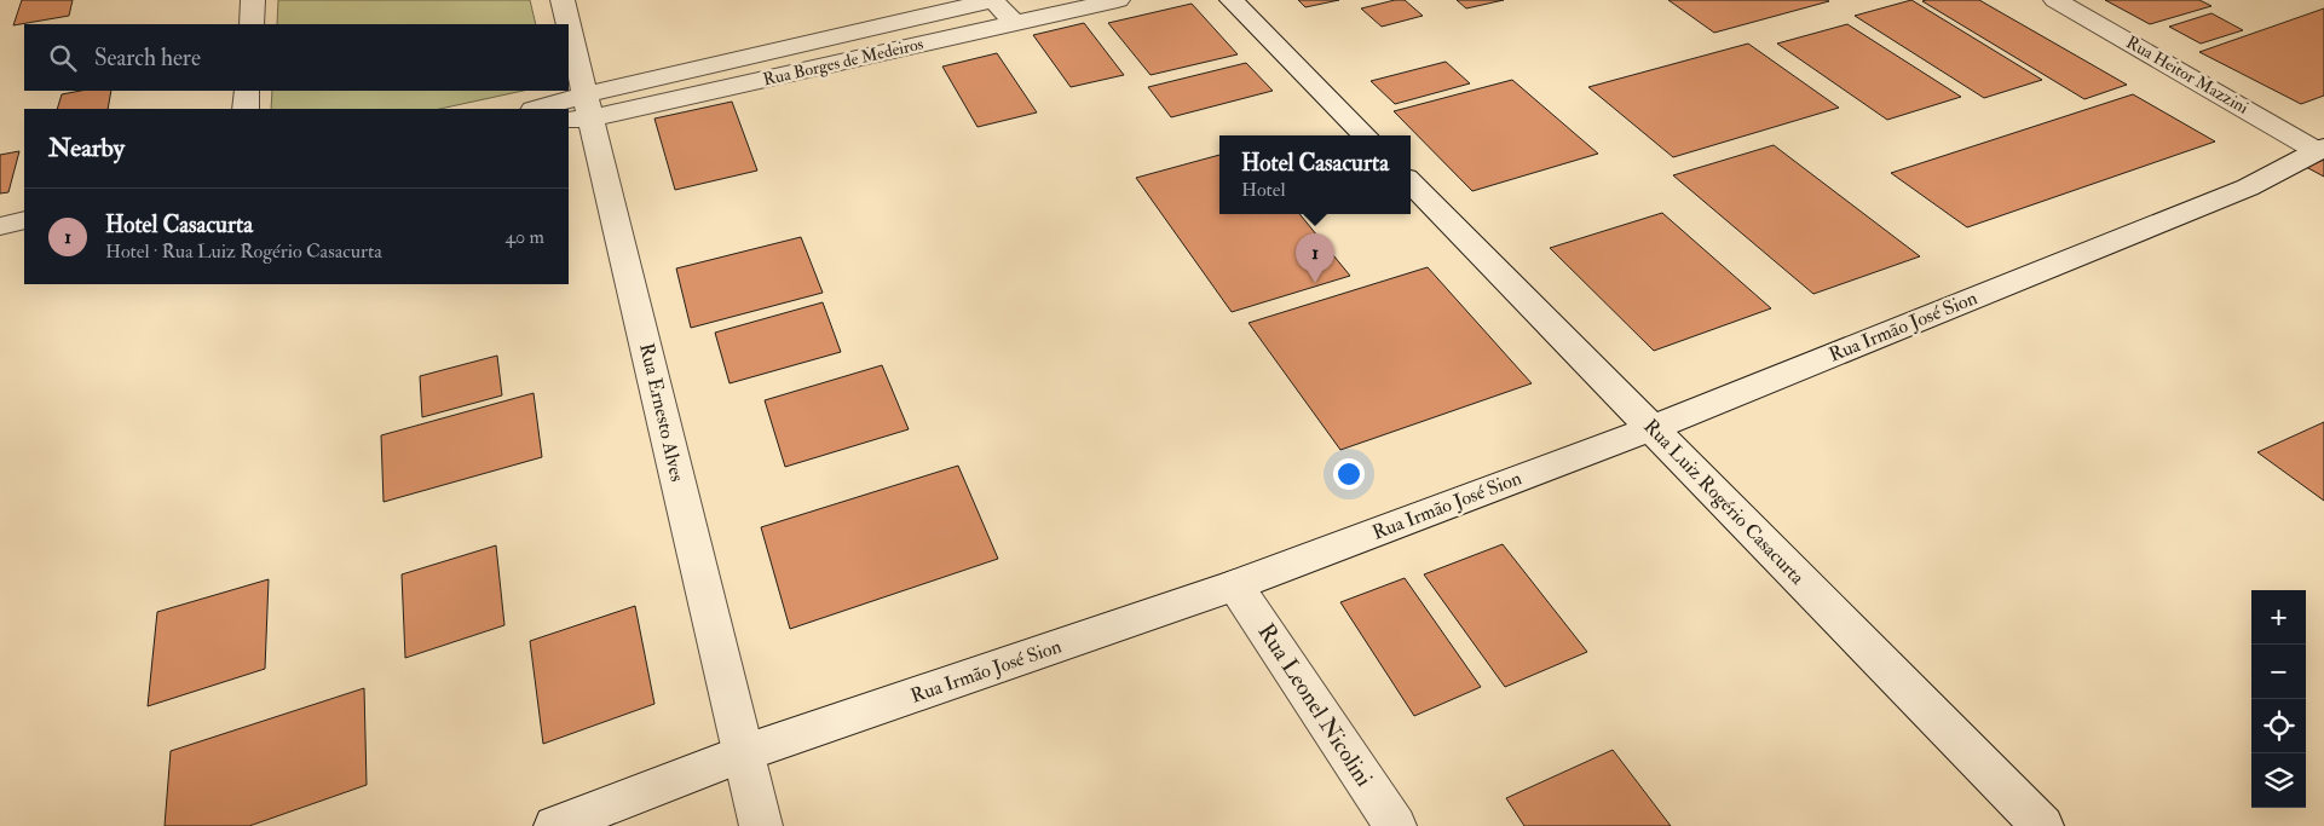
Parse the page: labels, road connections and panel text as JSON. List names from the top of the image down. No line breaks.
{"streets":{"street":["Rua Borges de Medeiros","Rua Heitor Mazzini","Rua Irmão José Sion","Rua Ernesto Alves","Rua Luiz Rogério Casacurta","Rua Leonel Nicolini"]},"crossings":[["Rua Borges de Medeiros","Rua Ernesto Alves"],["Rua Heitor Mazzini","Rua Irmão José Sion"],["Rua Irmão José Sion","Rua Ernesto Alves"],["Rua Irmão José Sion","Rua Luiz Rogério Casacurta"],["Rua Irmão José Sion","Rua Leonel Nicolini"]],"page":{"search":"Search here","heading":"Nearby","popup":["Hotel Casacurta","Hotel"],"list":[{"mark":"1","name":"Hotel Casacurta","note":"Hotel · Rua Luiz Rogério Casacurta","value":"40 m"}],"pins":"1","map_buttons":["+","−"]}}
